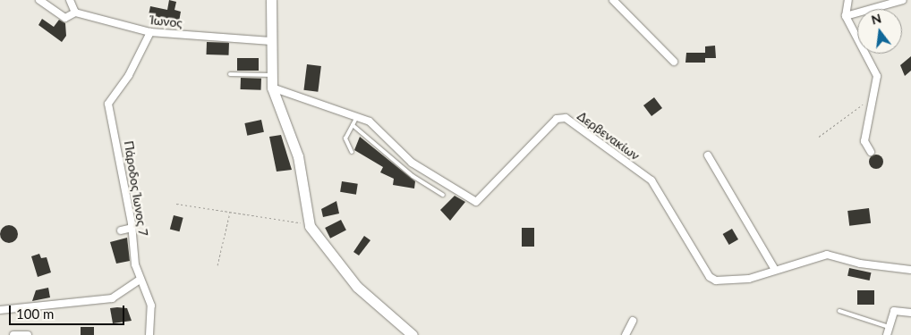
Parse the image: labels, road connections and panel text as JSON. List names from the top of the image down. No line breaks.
{"streets":{"street":["Ίωνος","Δερβενακίων","Πάροδος Ίωνος 7"]},"crossings":[["Ίωνος","Πάροδος Ίωνος 7"]],"scale_bar":"100 m","north":"top"}
